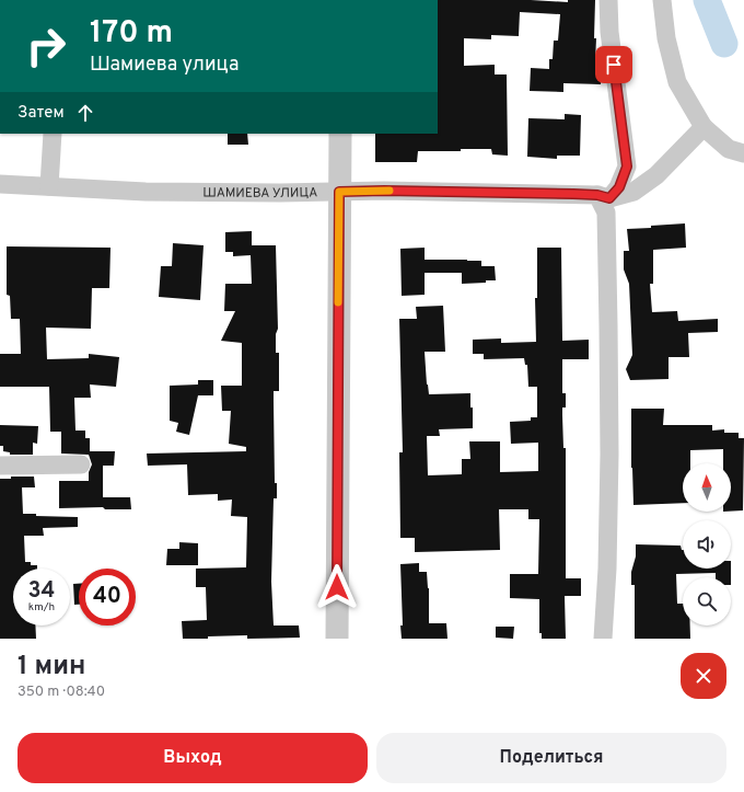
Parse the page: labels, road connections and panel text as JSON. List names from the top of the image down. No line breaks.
{"streets":{"street":["ШАМИЕВА УЛИЦА"]},"north":"top","page":{"turn":["170 m","Шамиева улица"],"then":"Затем","speed":"34 km/h","limit":"40","heading":["1 мин","350 m · 08:40"],"buttons":["Выход","Поделиться"]}}
